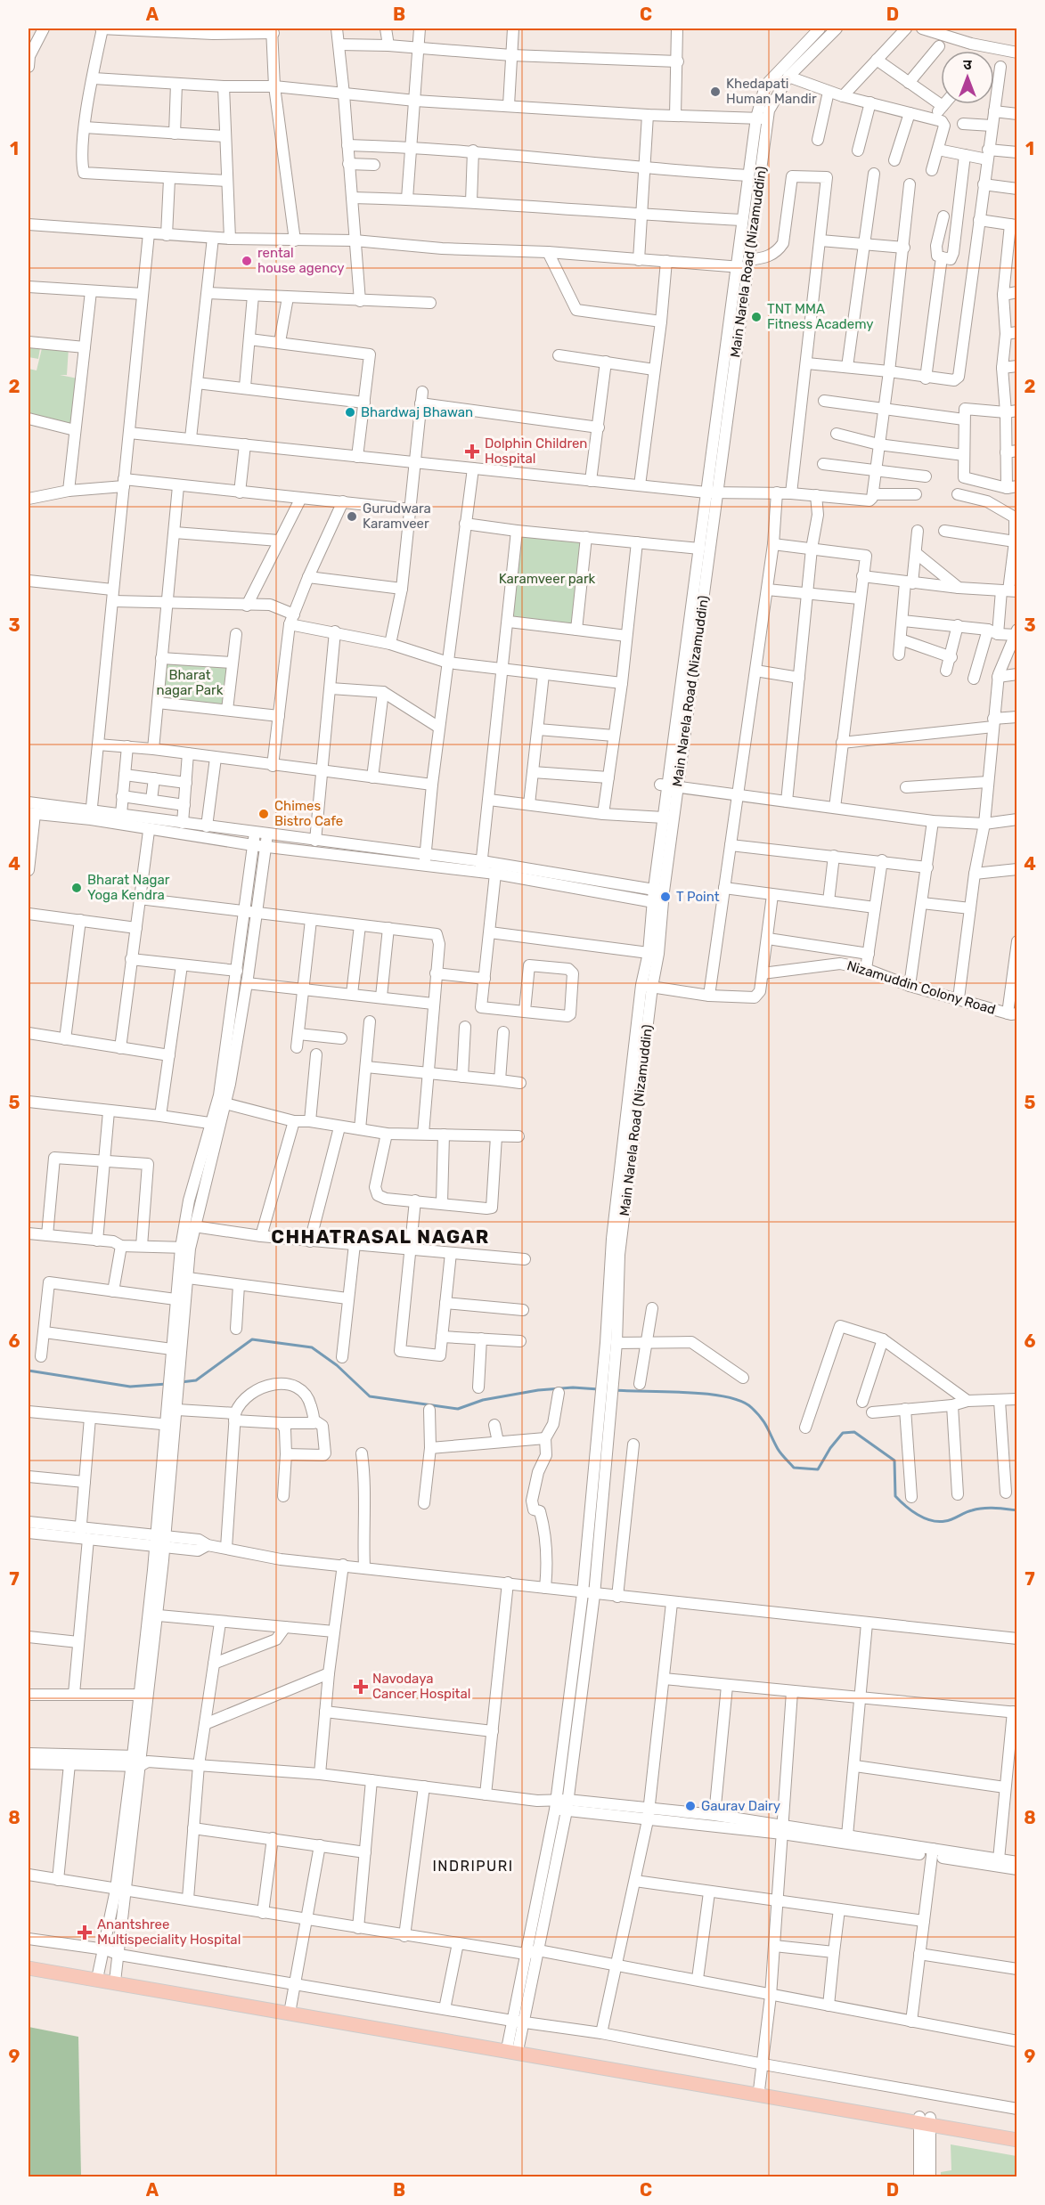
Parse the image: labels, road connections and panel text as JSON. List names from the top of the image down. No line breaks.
{"streets":{"street":["Main Narela Road (Nizamuddin)","Nizamuddin Colony Road"]},"districts":["CHHATRASAL NAGAR","INDRIPURI"],"parks":["Karamveer park","Bharat nagar Park"],"places":{"other":["Khedapati Human Mandir","rental house agency","TNT MMA Fitness Academy","Bhardwaj Bhawan","Gurudwara Karamveer","Chimes Bistro Cafe","Bharat Nagar Yoga Kendra","T Point","Gaurav Dairy"],"health":["Dolphin Children Hospital","Navodaya Cancer Hospital","Anantshree Multispeciality Hospital"]},"north":"top","grid":{"columns":["A","B","C","D"],"rows":["1","2","3","4","5","6","7","8","9"]}}
